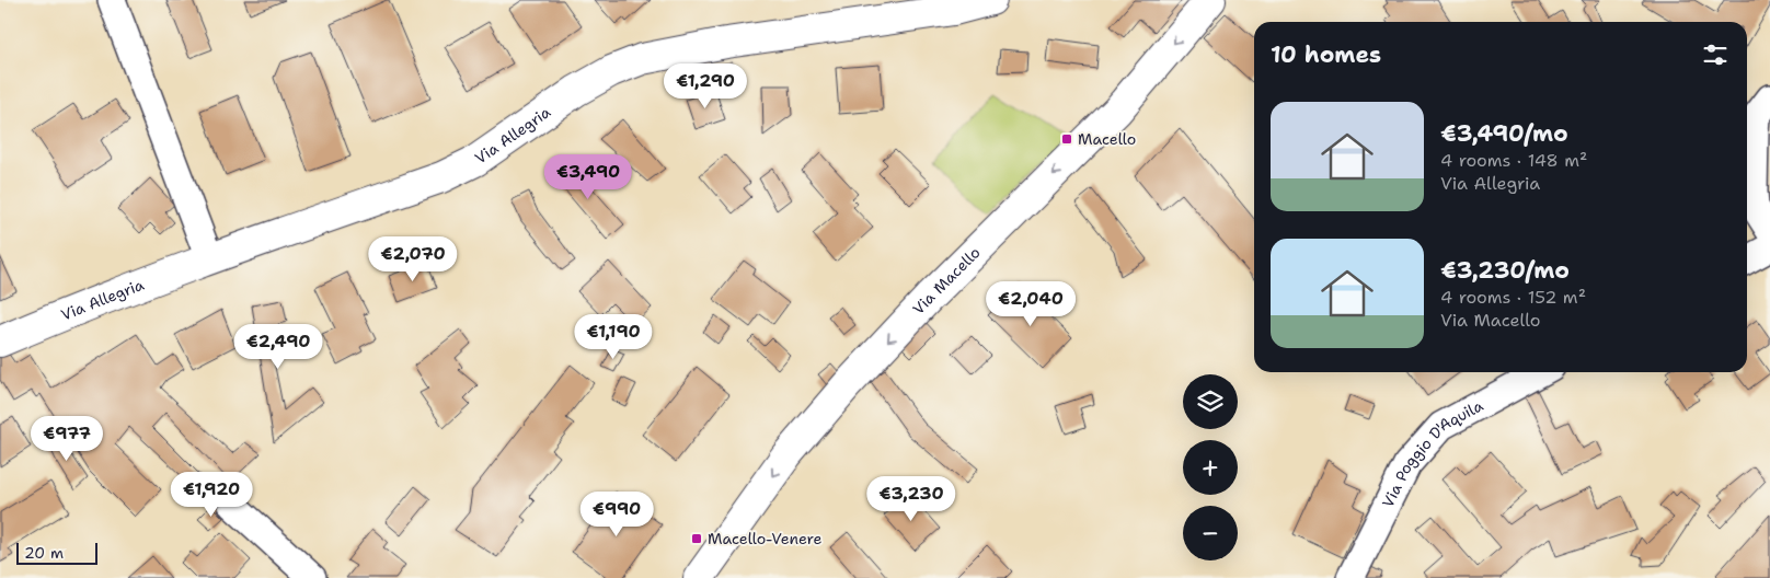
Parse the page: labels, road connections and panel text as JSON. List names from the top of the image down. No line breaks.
{"streets":{"main road":["Via Allegria","Via Macello"],"street":["Via Poggio D'Aquila"]},"one_way":["Via Macello"],"places":{"transit":["Macello","Macello-Venere"]},"scale_bar":"20 m","page":{"heading":"10 homes","price":["€1,290","€3,490","€2,070","€2,040","€1,190","€2,490","€977","€1,920","€3,230","€990"],"list":[{"name":"€3,490/mo","note":"4 rooms · 148 m² · Via Allegria"},{"name":"€3,230/mo","note":"4 rooms · 152 m² · Via Macello"}],"map_buttons":["+","−"],"scale":"20 m"}}
